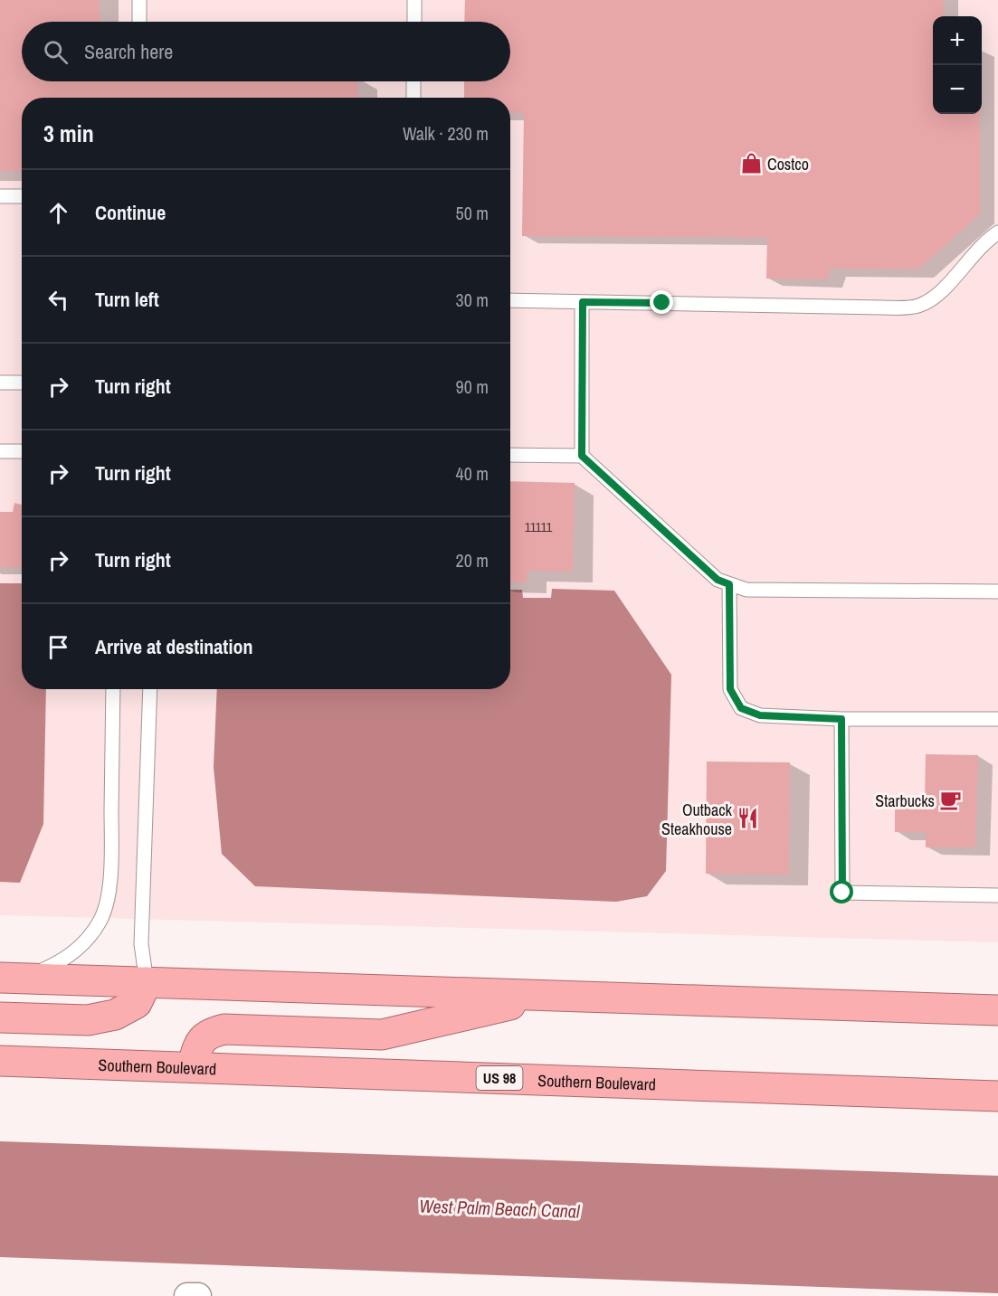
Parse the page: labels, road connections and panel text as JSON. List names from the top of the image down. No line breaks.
{"streets":{"highway":["Southern Boulevard","US 98"]},"water":["West Palm Beach Canal"],"places":{"shop":["Costco"],"cafe":["Starbucks"],"restaurant":["Outback Steakhouse"]},"house_numbers":["11111"],"page":{"map_buttons":["+","−"],"search":"Search here","heading":["3 min","Walk · 230 m"],"list":[["Continue","50 m"],["Turn left","30 m"],["Turn right","90 m"],["Turn right","40 m"],["Turn right","20 m"],"Arrive at destination"]}}
